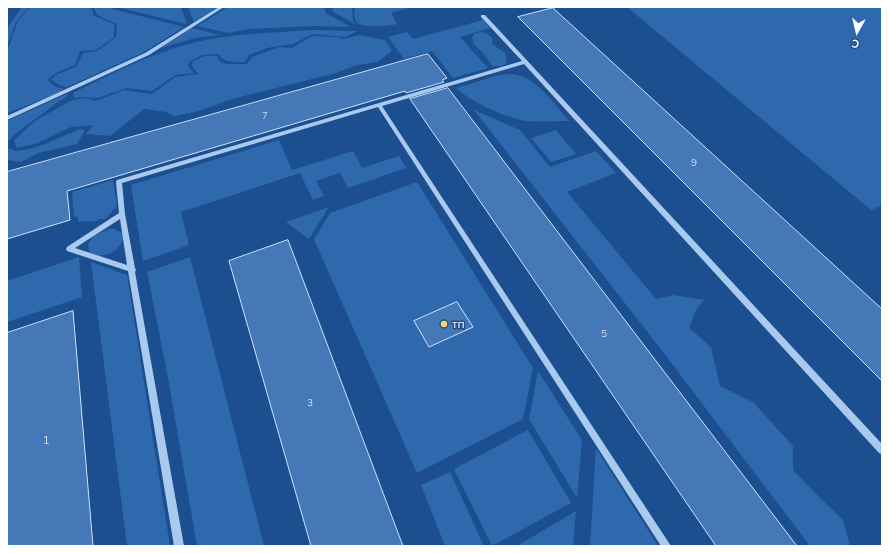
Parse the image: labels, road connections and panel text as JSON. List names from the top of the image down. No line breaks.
{"places":["тп"],"house_numbers":["7","9","5","3","1"],"north":"bottom"}
